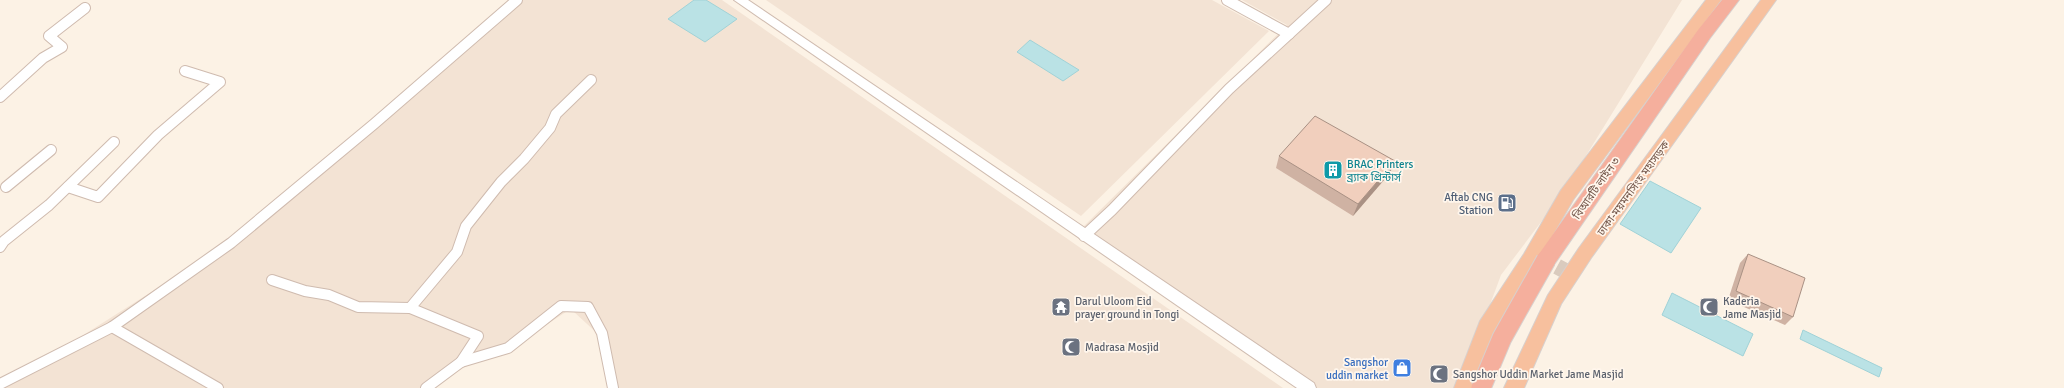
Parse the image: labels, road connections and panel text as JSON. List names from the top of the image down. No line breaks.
{"streets":{"highway":["বিআরটি লাইন ৩","ঢাকা-ময়মনসিংহ মহাসড়ক"]},"places":{"building":["BRAC Printers ব্র্যাক প্রিন্টার্স"],"fuel station":["Aftab CNG Station"],"temple":["Darul Uloom Eid prayer ground in Tongi"],"mosque":["Kaderia Jame Masjid","Madrasa Mosjid","Sangshor Uddin Market Jame Masjid"],"shop":["Sangshor uddin market"]}}
